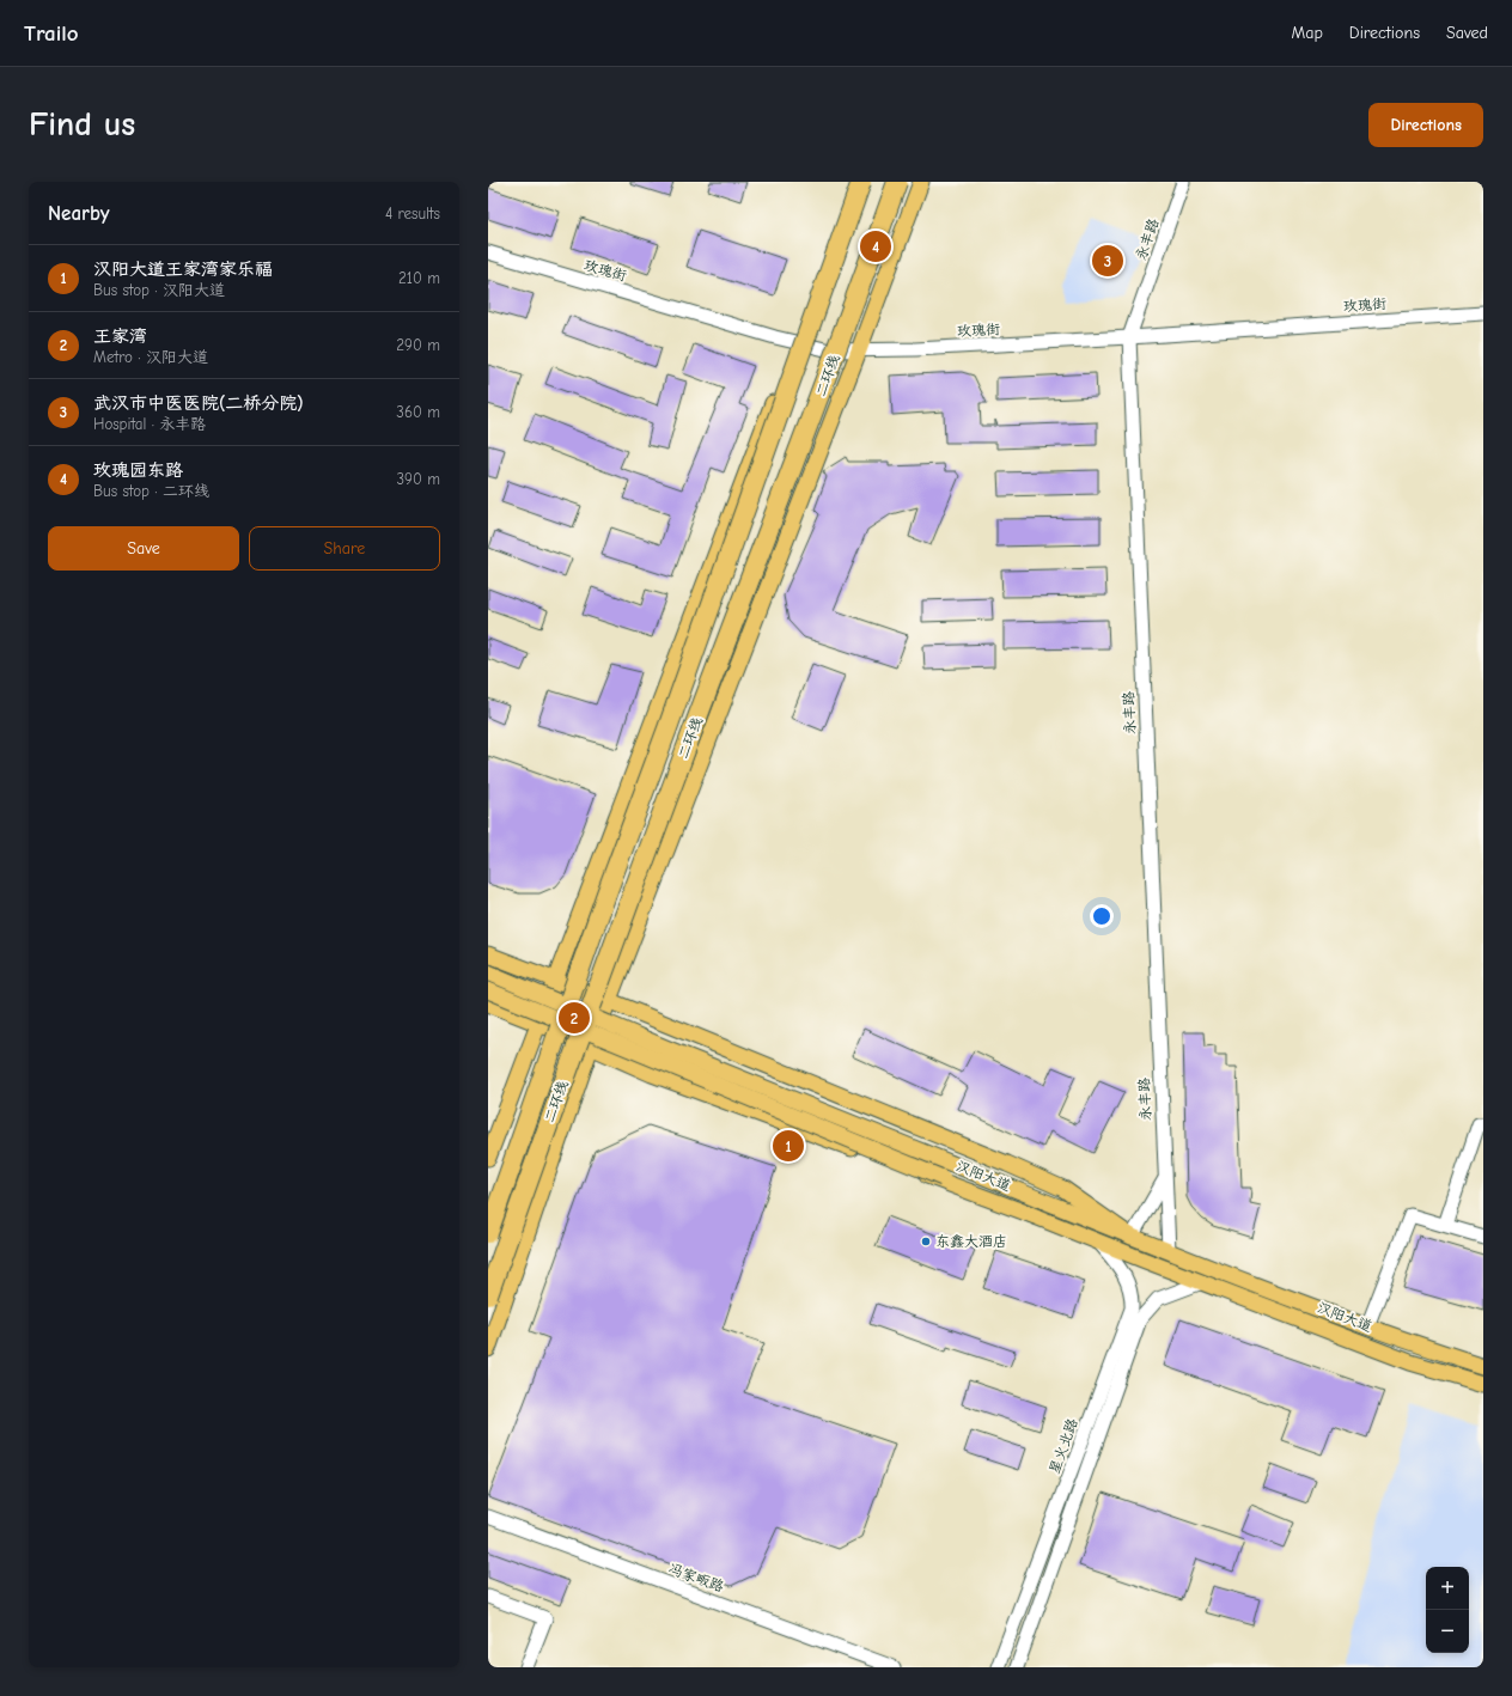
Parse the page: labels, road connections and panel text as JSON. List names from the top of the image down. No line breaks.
{"streets":{"highway":["二环线"],"main road":["汉阳大道"],"street":["永丰路","玫瑰街","星火北路","冯家畈路"]},"crossings":[["永丰路","玫瑰街"],["永丰路","汉阳大道"],["汉阳大道","星火北路"]],"places":["东鑫大酒店"],"page":{"header":"Trailo","nav":["Map","Directions","Saved"],"buttons":["Directions",["Save","Share"]],"title":"Find us","heading":["Nearby","4 results"],"pins":["4","3","2","1"],"list":[{"mark":"1","name":"汉阳大道王家湾家乐福","note":"Bus stop · 汉阳大道","value":"210 m"},{"mark":"2","name":"王家湾","note":"Metro · 汉阳大道","value":"290 m"},{"mark":"3","name":"武汉市中医医院(二桥分院)","note":"Hospital · 永丰路","value":"360 m"},{"mark":"4","name":"玫瑰园东路","note":"Bus stop · 二环线","value":"390 m"}],"map_buttons":["+","−"]}}
